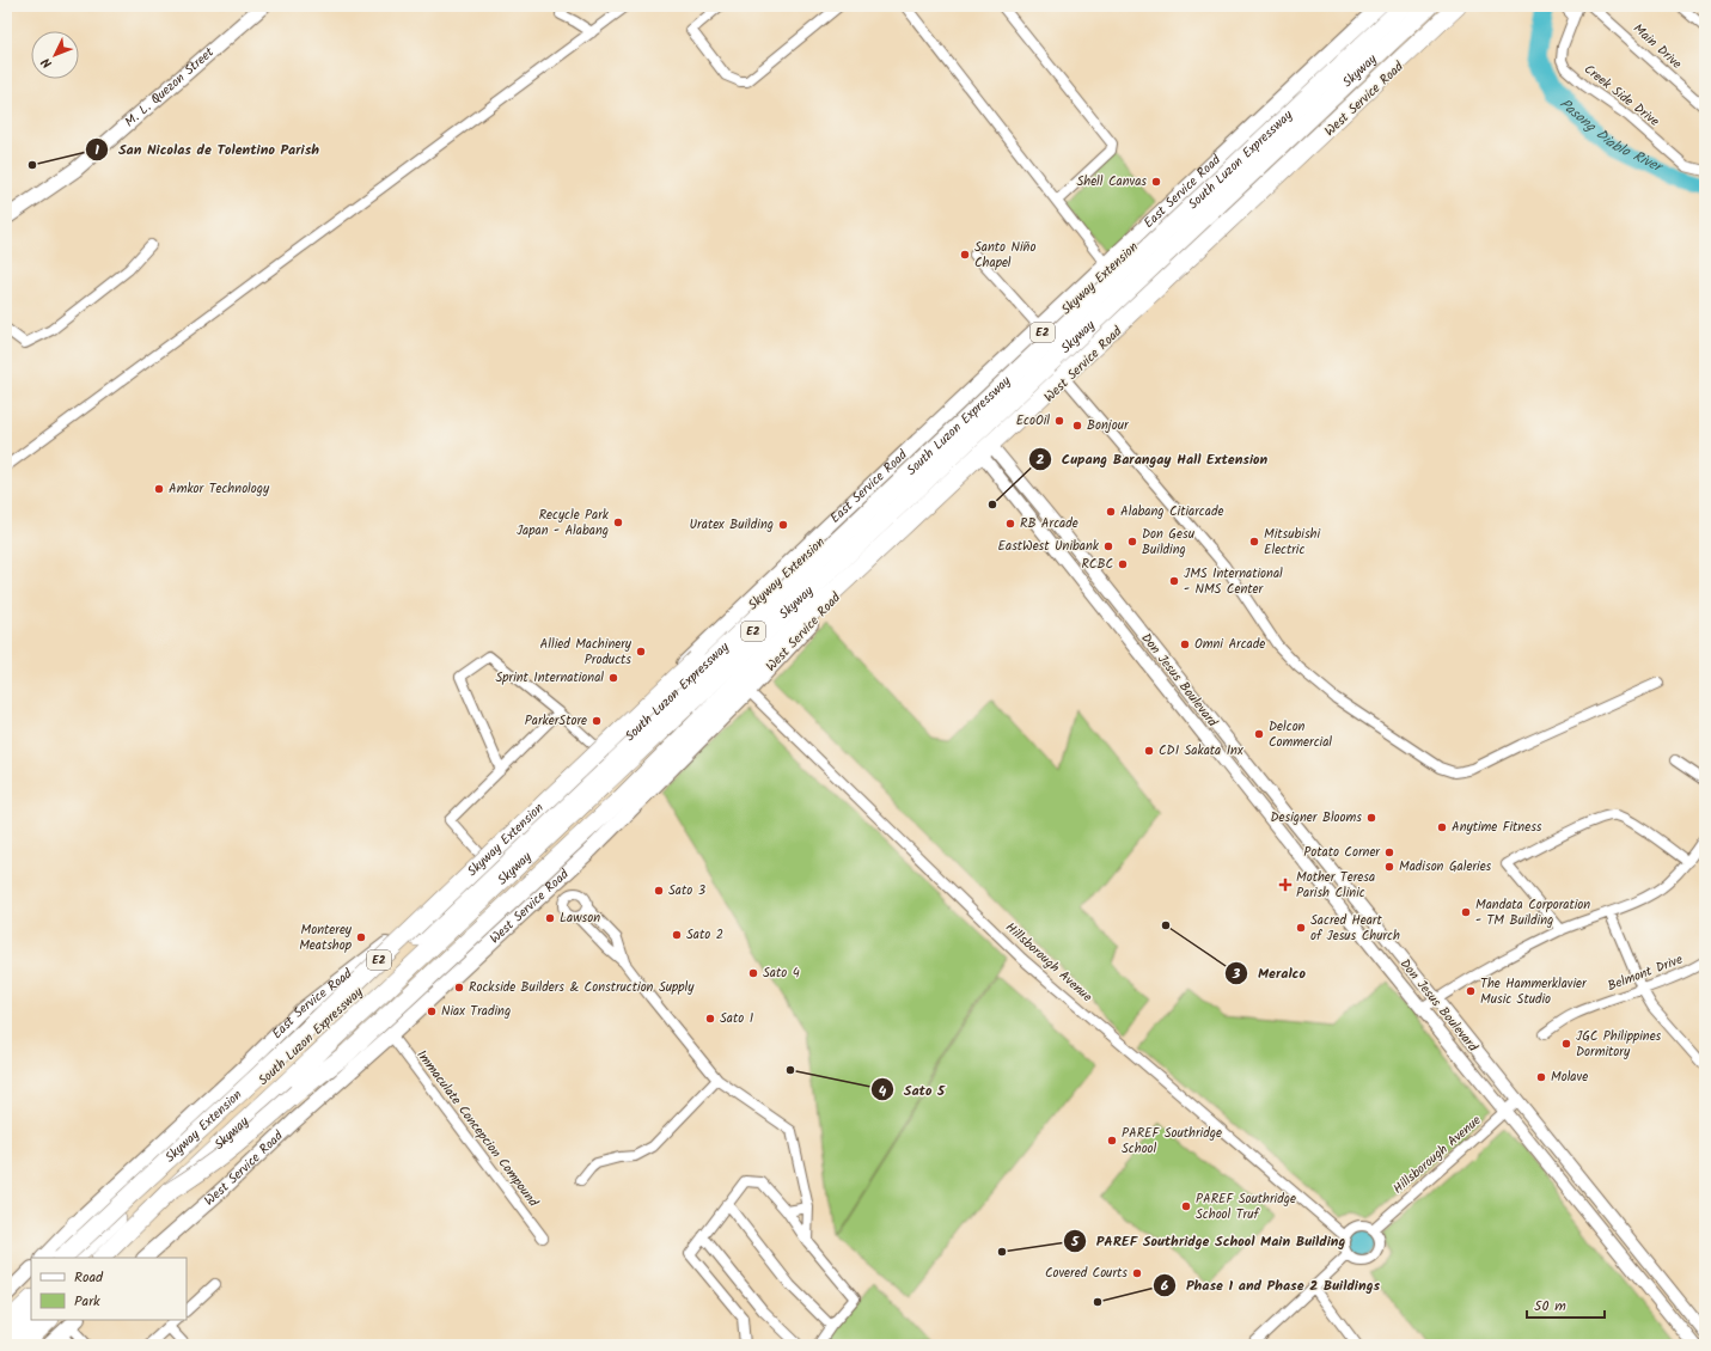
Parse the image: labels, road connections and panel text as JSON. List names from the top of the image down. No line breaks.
{"streets":{"highway":["Skyway","South Luzon Expressway","Skyway Extension","E2"],"main road":["M. L. Quezon Street","West Service Road","East Service Road"],"street":["Main Drive","Creek Side Drive","Don Jesus Boulevard","Hillsborough Avenue","Belmont Drive","Immaculate Concepcion Compound"]},"crossings":[["Skyway","E2"],["West Service Road","Don Jesus Boulevard"],["West Service Road","Hillsborough Avenue"],["West Service Road","Immaculate Concepcion Compound"],["Don Jesus Boulevard","Hillsborough Avenue"]],"water":["Pasong Diablo River"],"places":{"other":["San Nicolas de Tolentino Parish","Shell Canvas","Santo Niño Chapel","EcoOil","Bonjour","Amkor Technology","Cupang Barangay Hall Extension","Alabang Citiarcade","Recycle Park Japan - Alabang","RB Arcade","Uratex Building","Don Gesu Building","Mitsubishi Electric","EastWest Unibank","RCBC","JMS International - NMS Center","Omni Arcade","Allied Machinery Products","Sprint International","ParkerStore","Delcon Commercial","CDI Sakata Inx","Designer Blooms","Anytime Fitness","Potato Corner","Madison Galeries","Sato 3","Mandata Corporation - TM Building","Lawson","Meralco","Sacred Heart of Jesus Church","Sato 2","Monterey Meatshop","Sato 4","Rockside Builders & Construction Supply","The Hammerklavier Music Studio","Niax Trading","Sato 1","JGC Philippines Dormitory","Sato 5","Molave","PAREF Southridge School","PAREF Southridge School Truf","PAREF Southridge School Main Building","Covered Courts","Phase 1 and Phase 2 Buildings"],"health":["Mother Teresa Parish Clinic"]},"legend":["Road","Park"],"scale_bar":"50 m","north":"bottom left"}
